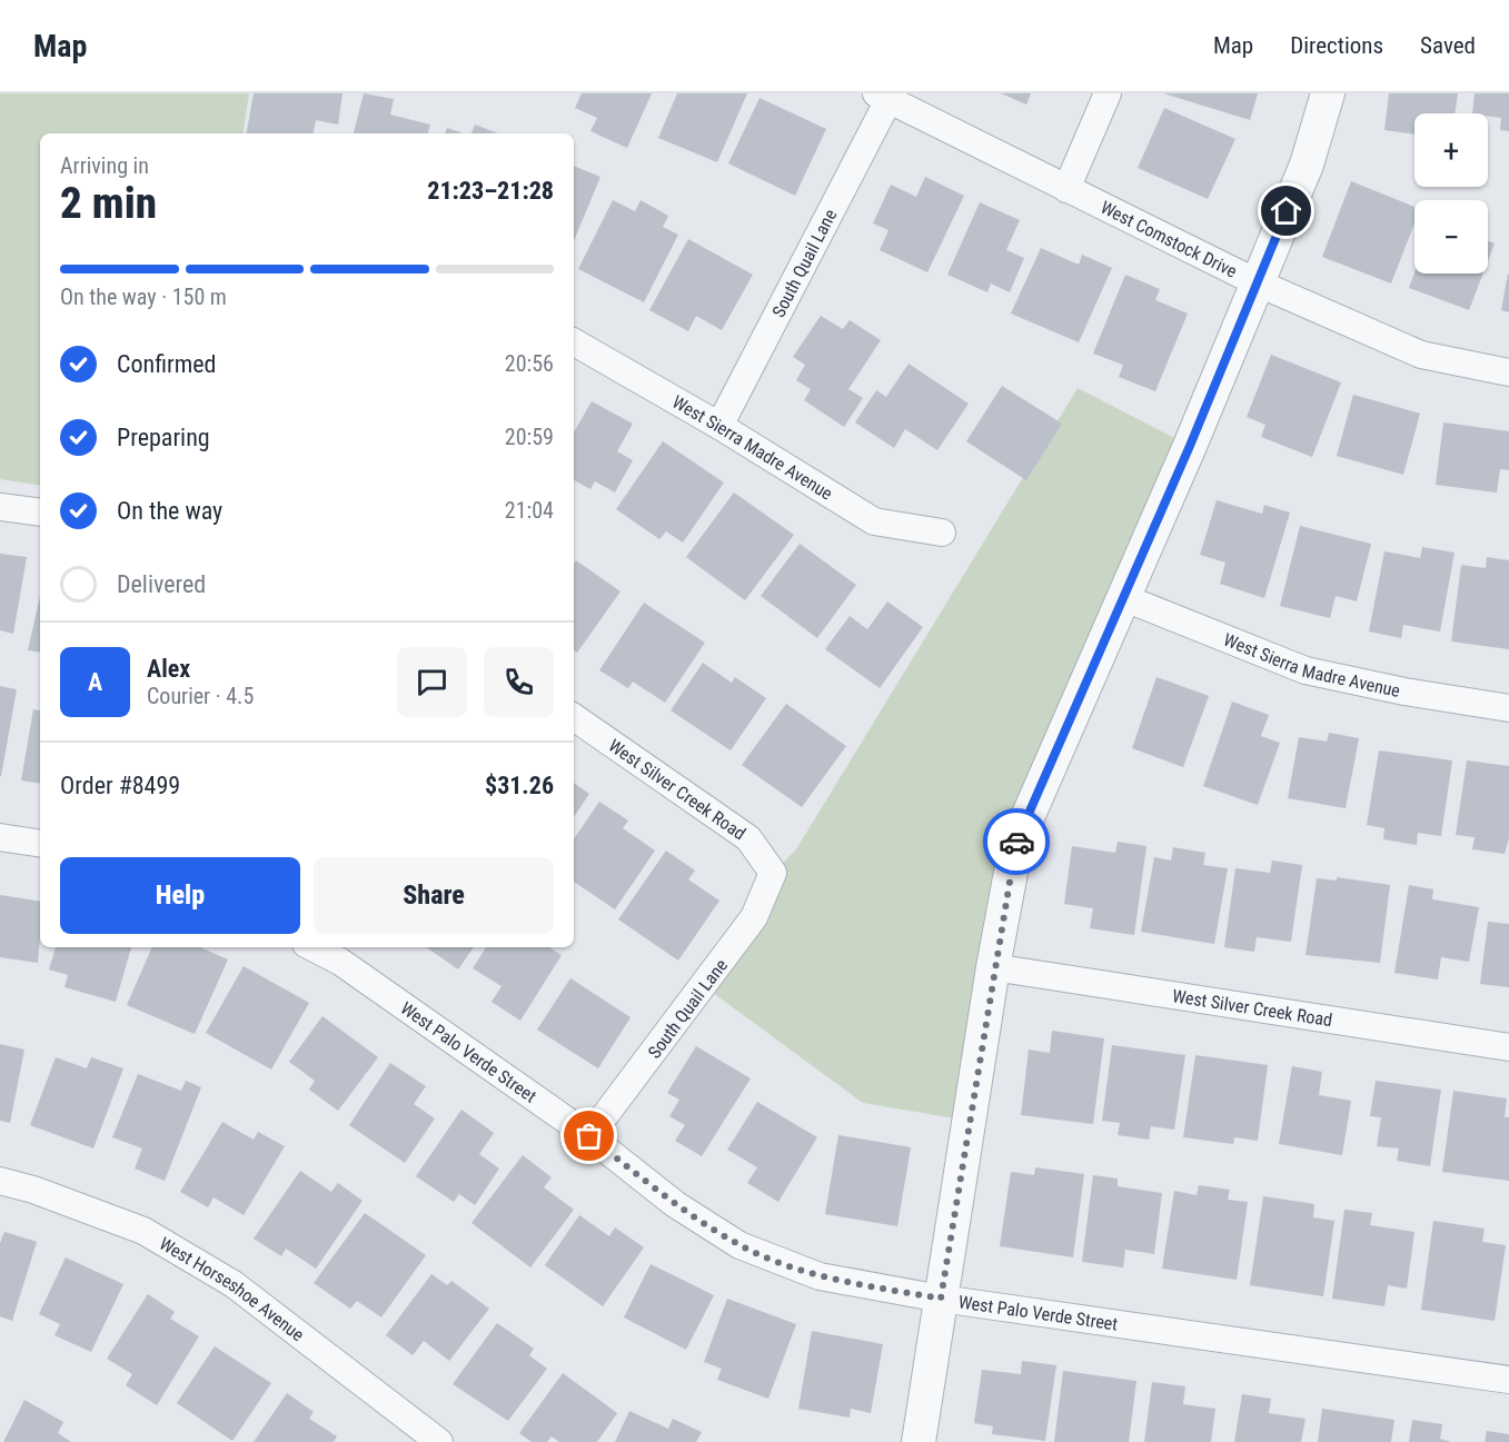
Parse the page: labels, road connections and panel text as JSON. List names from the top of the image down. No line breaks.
{"streets":{"street":["West Comstock Drive","South Quail Lane","West Sierra Madre Avenue","West Silver Creek Road","West Palo Verde Street","West Horseshoe Avenue"]},"crossings":[["West Comstock Drive","South Quail Lane"],["South Quail Lane","West Sierra Madre Avenue"],["South Quail Lane","West Silver Creek Road"],["South Quail Lane","West Palo Verde Street"]],"page":{"header":"Map","nav":["Map","Directions","Saved"],"map_buttons":["+","−"],"heading":["2 min","Arriving in","21:23–21:28"],"panel":["Alex","Courier · 4.5","Order #8499","$31.26"],"bar":"On the way · 150 m","list":[["Confirmed","20:56"],["Preparing","20:59"],["On the way","21:04"],"Delivered"],"round":"A","buttons":["Help","Share"]}}
